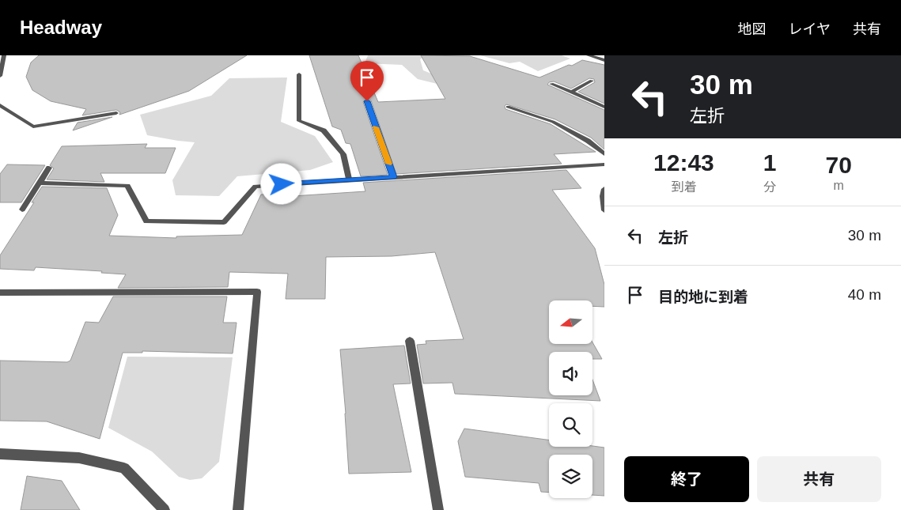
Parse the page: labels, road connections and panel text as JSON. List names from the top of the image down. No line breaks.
{"north":"left","page":{"header":"Headway","nav":["地図","レイヤ","共有"],"turn":["30 m","左折"],"eta":["12:43","到着","1","分","70","m"],"list":[{"name":"左折","value":"30 m"},{"name":"目的地に到着","value":"40 m"}],"buttons":["終了","共有"]}}
